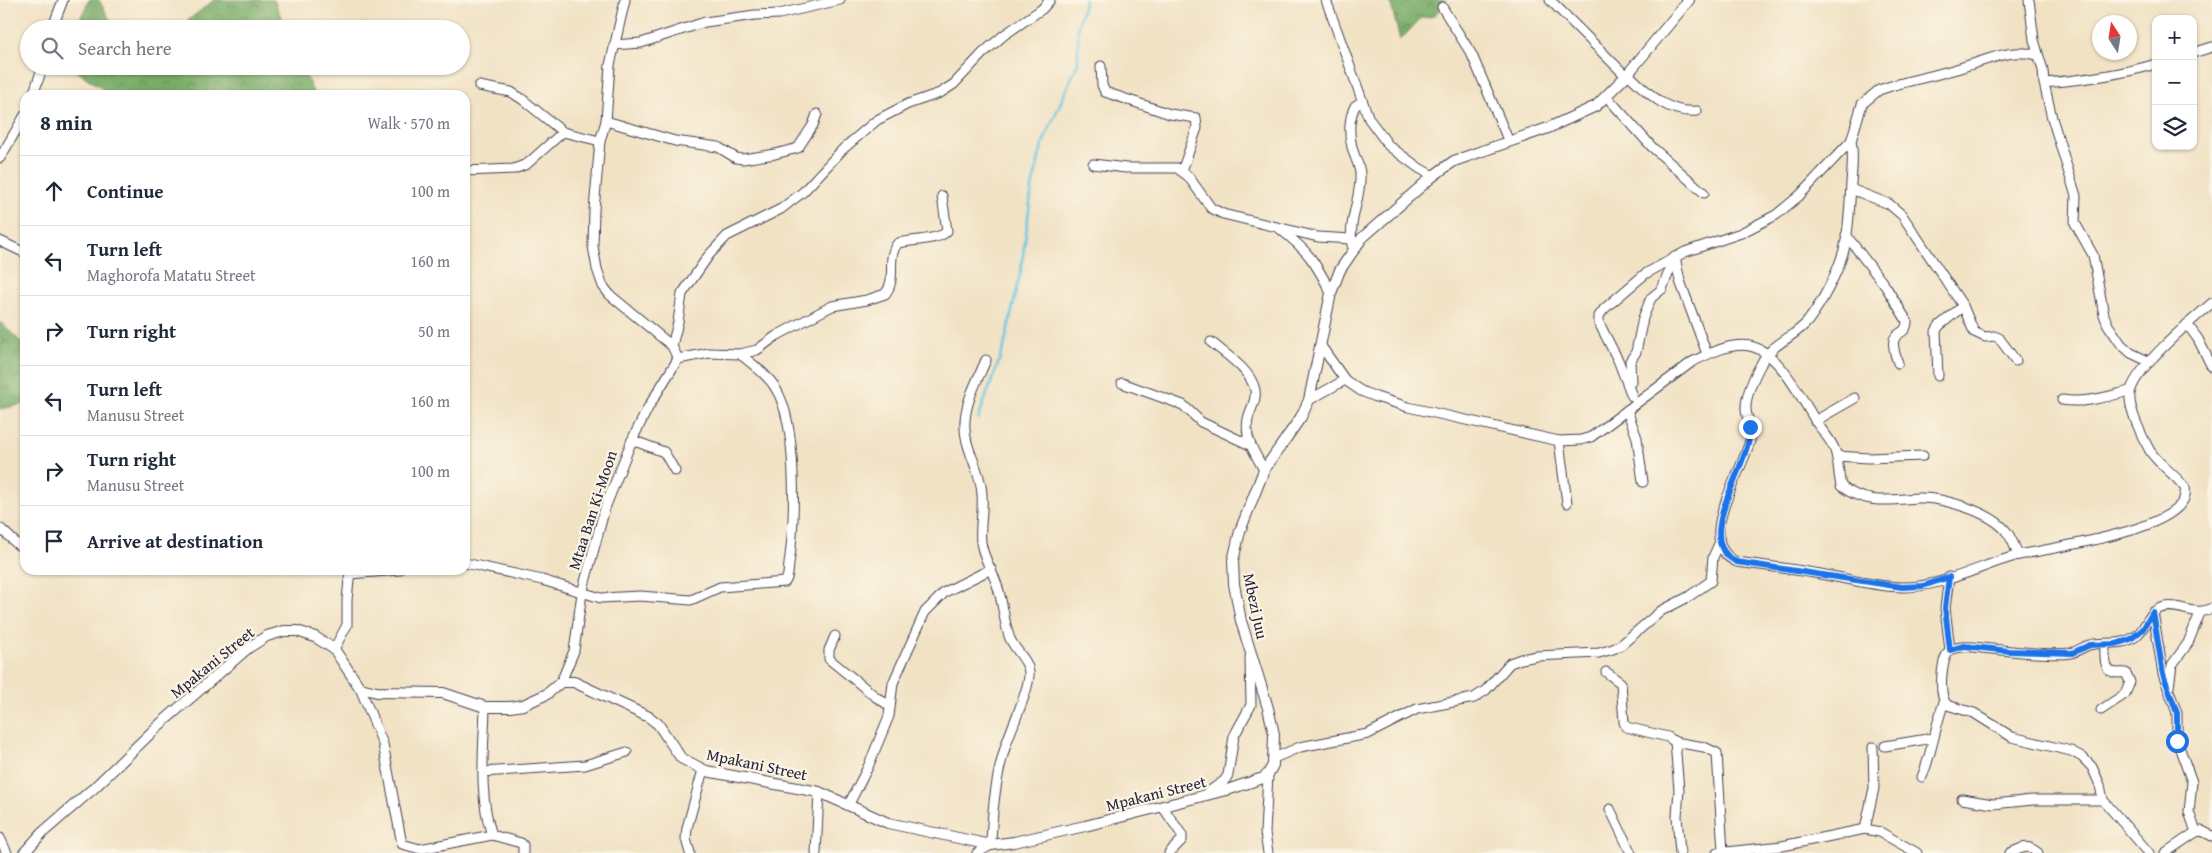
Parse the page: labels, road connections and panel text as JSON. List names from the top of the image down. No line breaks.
{"streets":{"street":["Mtaa Ban Ki-Moon","Mbezi Juu","Mpakani Street"]},"crossings":[["Mtaa Ban Ki-Moon","Mpakani Street"]],"north":"top","page":{"map_buttons":["+","−"],"search":"Search here","heading":["8 min","Walk · 570 m"],"list":[["Continue","100 m"],["Turn left","Maghorofa Matatu Street","160 m"],["Turn right","50 m"],["Turn left","Manusu Street","160 m"],["Turn right","Manusu Street","100 m"],"Arrive at destination"]}}
